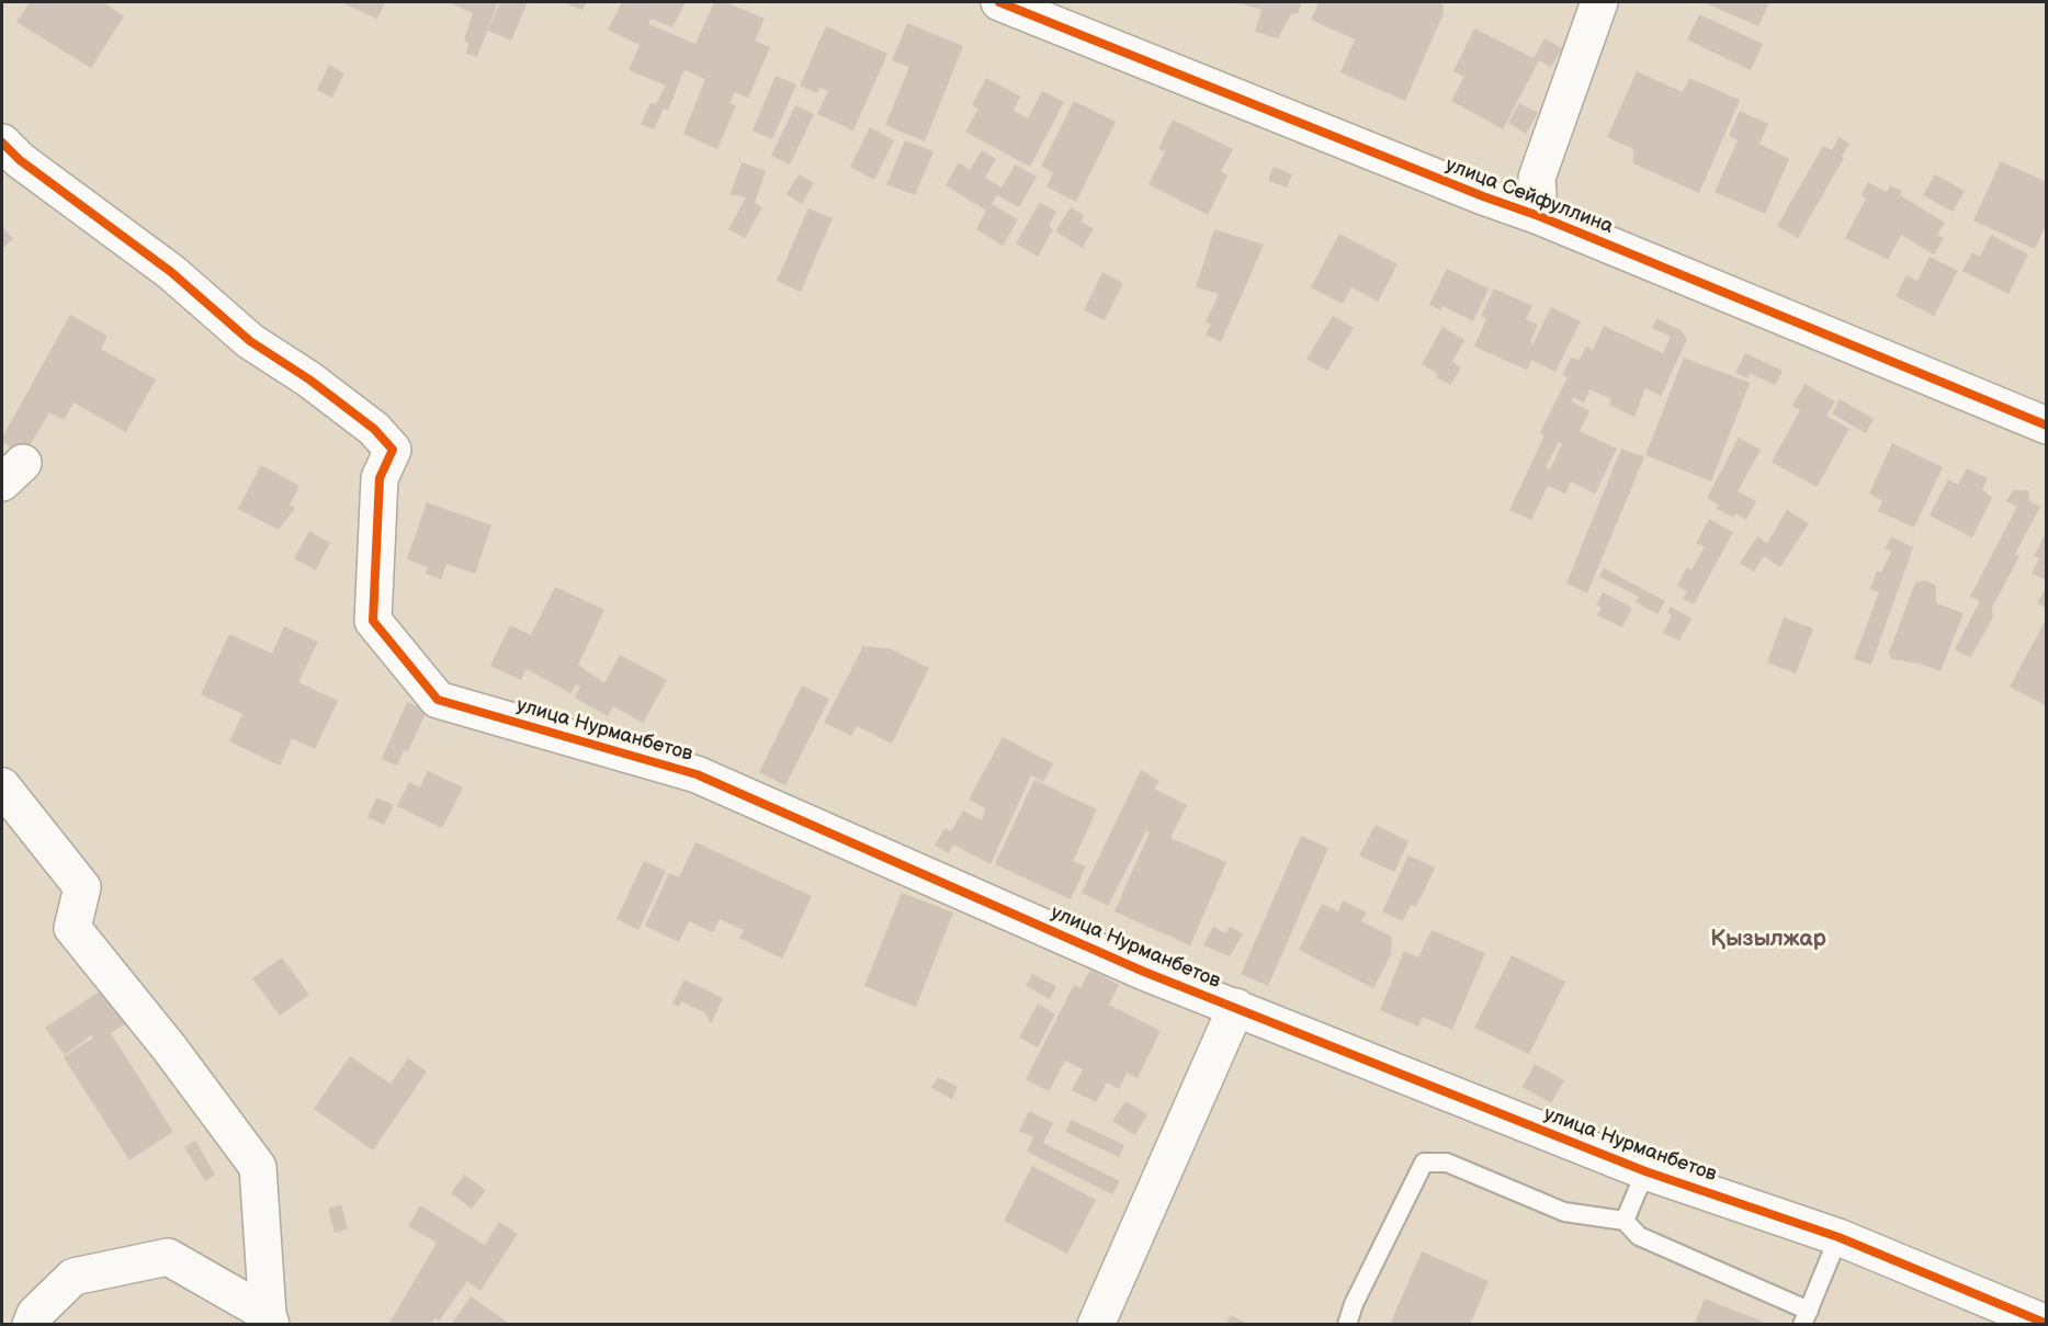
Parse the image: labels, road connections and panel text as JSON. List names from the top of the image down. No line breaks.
{"streets":{"street":["улица Сейфуллина","улица Нурманбетов"]},"districts":["Қызылжар"]}
